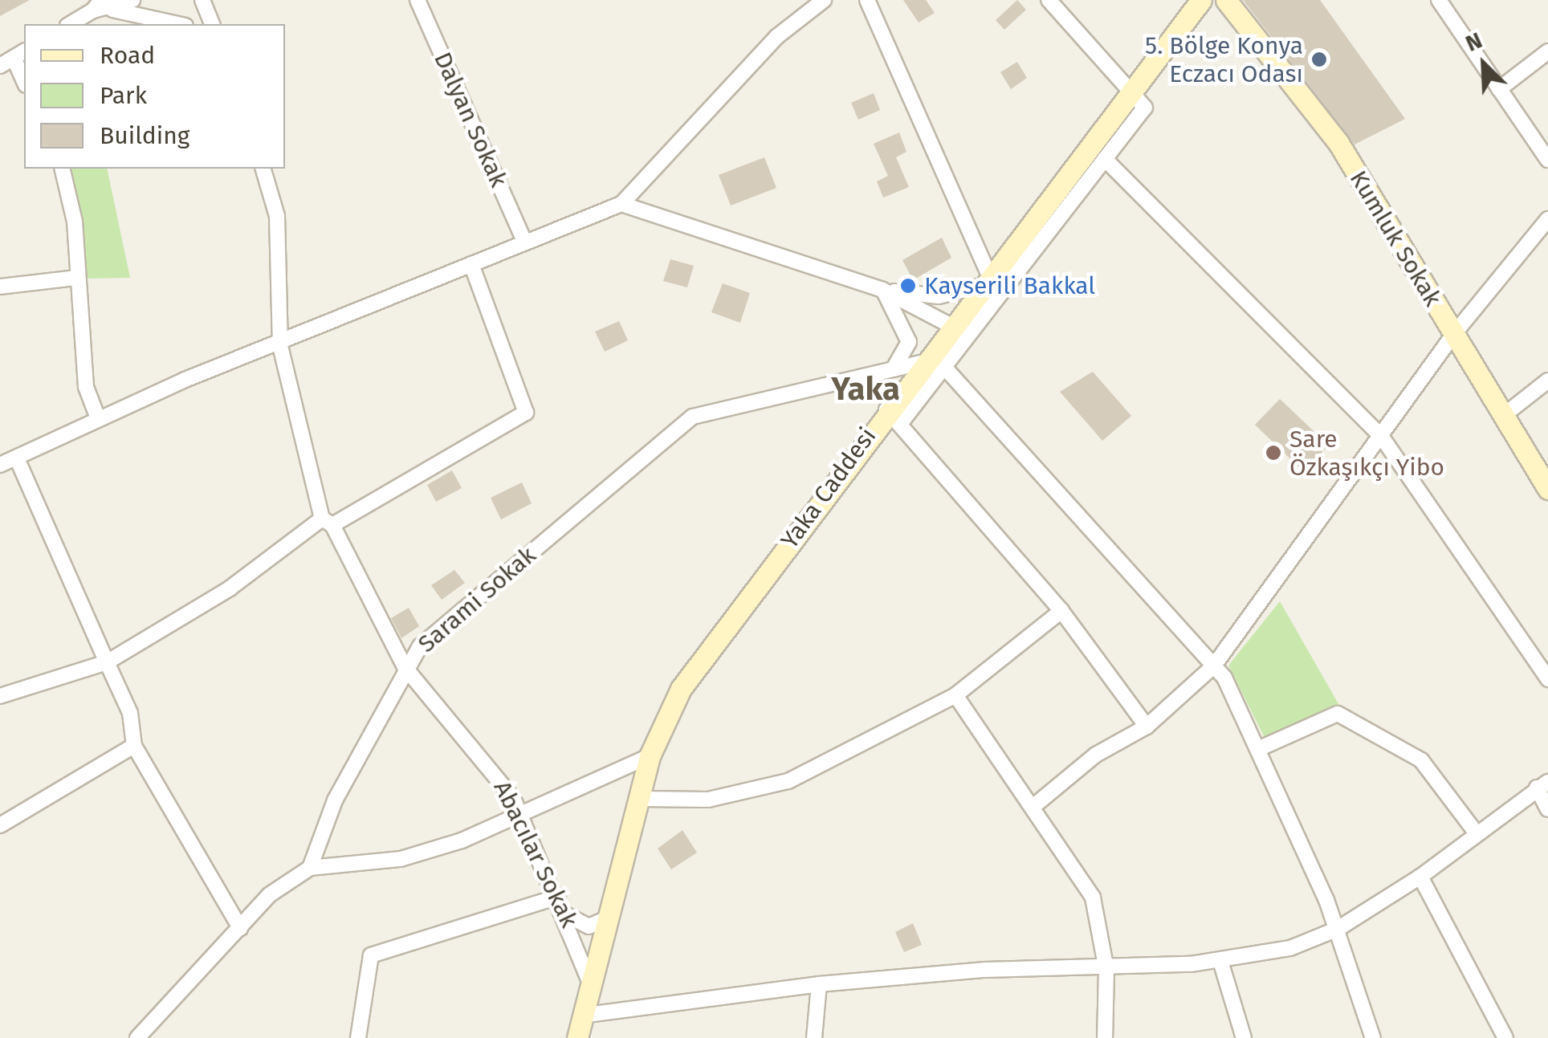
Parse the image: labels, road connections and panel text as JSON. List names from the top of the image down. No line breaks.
{"streets":{"street":["Dalyan Sokak","Kumluk Sokak","Yaka Caddesi","Sarami Sokak","Abacılar Sokak"]},"crossings":[["Yaka Caddesi","Sarami Sokak"],["Yaka Caddesi","Abacılar Sokak"],["Sarami Sokak","Abacılar Sokak"]],"districts":["Yaka"],"places":["5. Bölge Konya Eczacı Odası","Kayserili Bakkal","Sare Özkaşıkçı Yibo"],"legend":["Road","Park","Building"],"north":"top left"}
